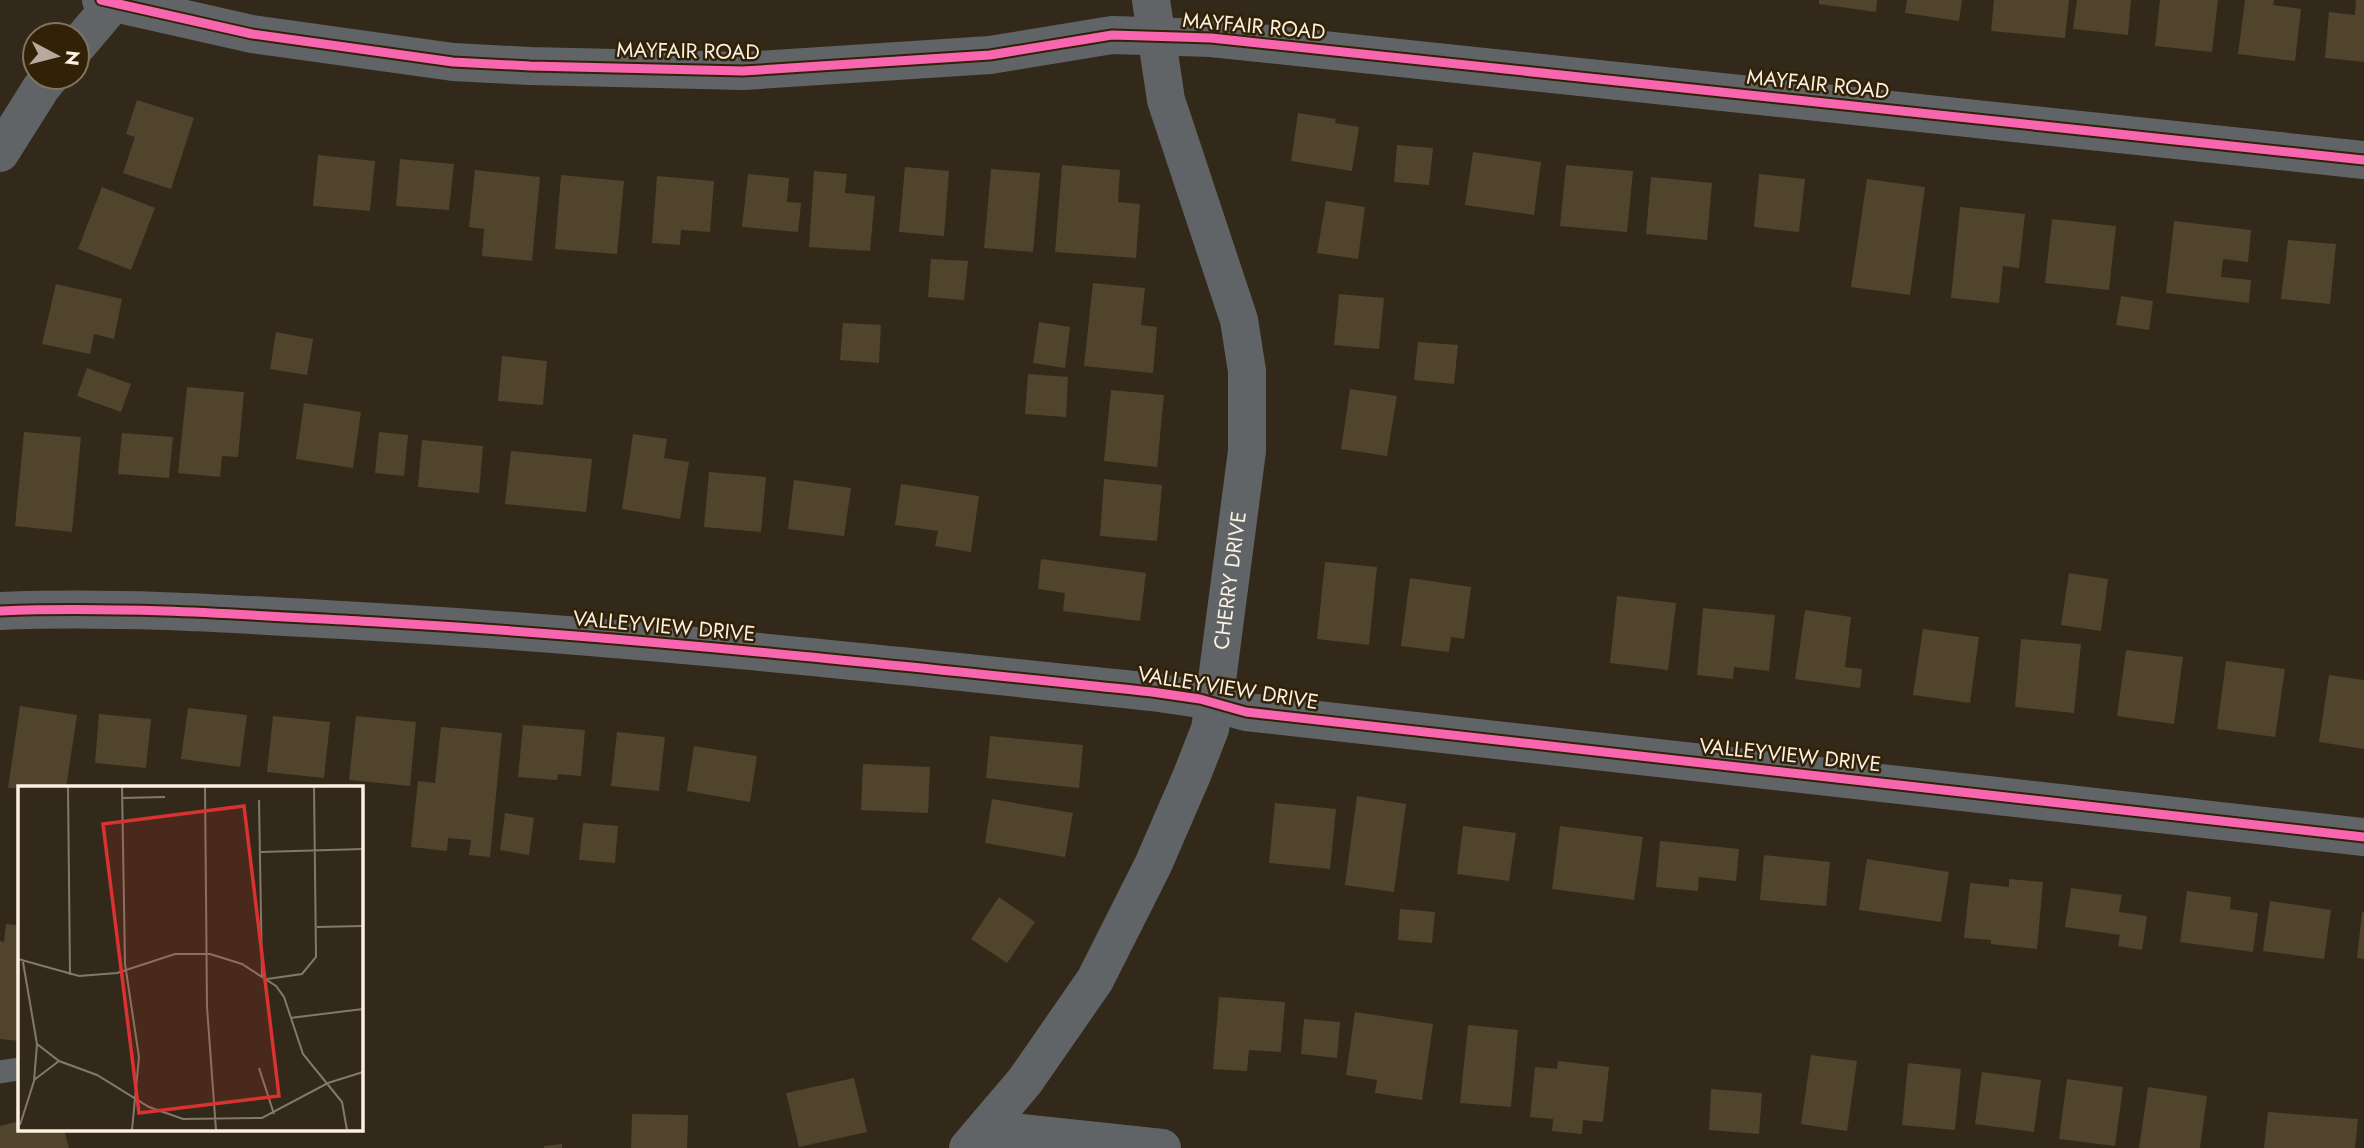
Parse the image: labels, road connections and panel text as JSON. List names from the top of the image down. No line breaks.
{"streets":{"street":["MAYFAIR ROAD","CHERRY DRIVE","VALLEYVIEW DRIVE"]},"crossings":[["MAYFAIR ROAD","CHERRY DRIVE"],["CHERRY DRIVE","VALLEYVIEW DRIVE"]],"north":"right"}
